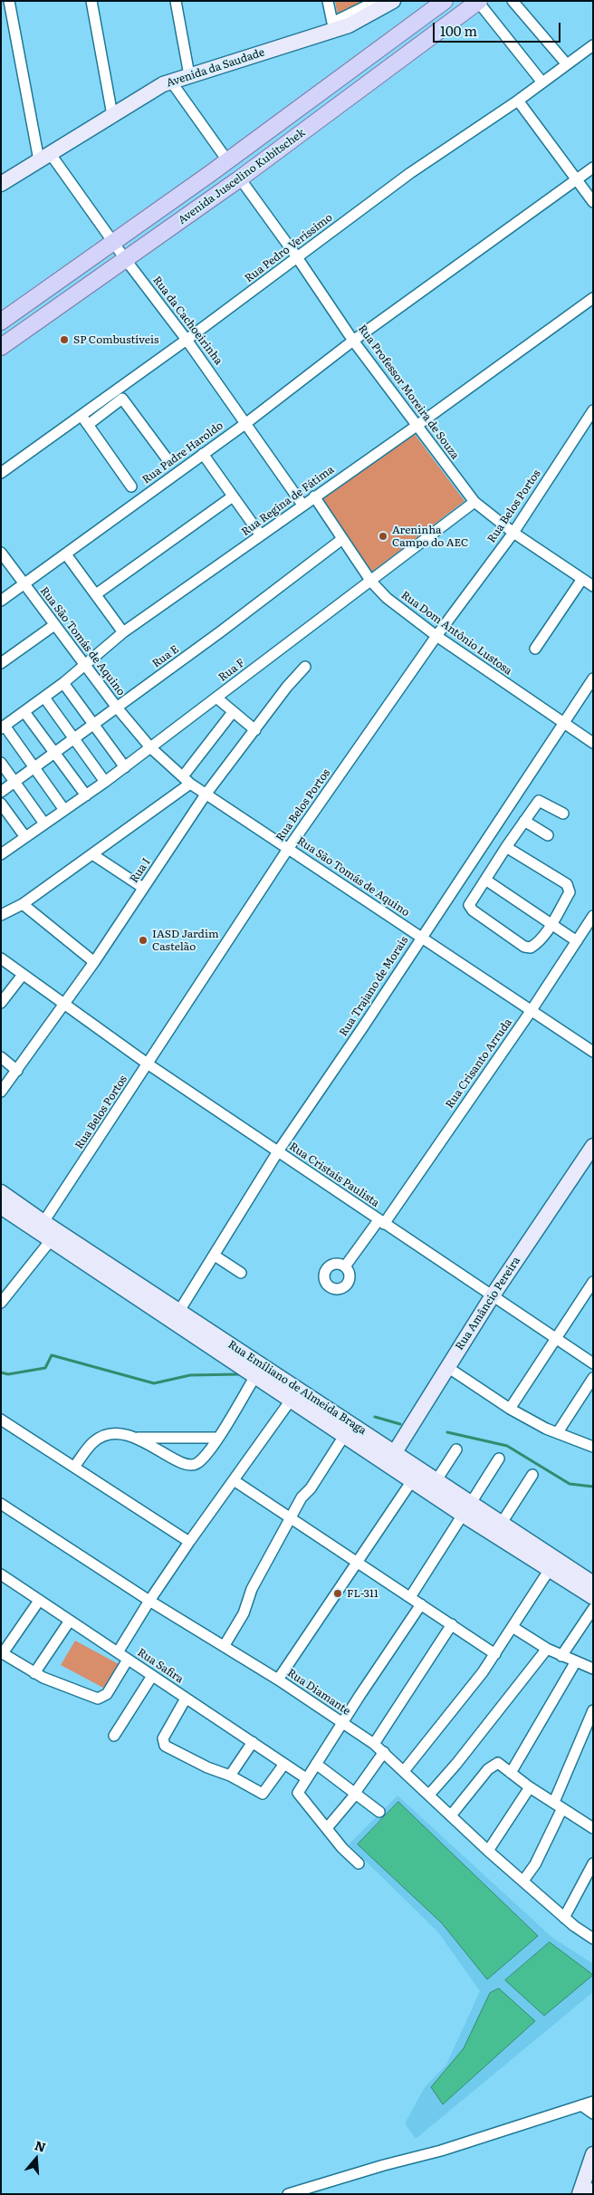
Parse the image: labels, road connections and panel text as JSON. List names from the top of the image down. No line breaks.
{"streets":{"main road":["Avenida Juscelino Kubitschek"],"street":["Avenida da Saudade","Rua Pedro Veríssimo","Rua da Cachoeirinha","Rua Professor Moreira de Souza","Rua Padre Haroldo","Rua Regina de Fátima","Rua Belos Portos","Rua Dom Antônio Lustosa","Rua São Tomás de Aquino","Rua E","Rua F","Rua I","Rua Trajano de Morais","Rua Crisanto Arruda","Rua Cristais Paulista","Rua Amâncio Pereira","Rua Emíliano de Almeida Braga","Rua Safira","Rua Diamante"]},"crossings":[["Avenida da Saudade","Rua da Cachoeirinha"],["Avenida Juscelino Kubitschek","Rua da Cachoeirinha"],["Avenida Juscelino Kubitschek","Rua Professor Moreira de Souza"],["Rua Pedro Veríssimo","Rua da Cachoeirinha"],["Rua Pedro Veríssimo","Rua Professor Moreira de Souza"],["Rua da Cachoeirinha","Rua Padre Haroldo"],["Rua da Cachoeirinha","Rua Regina de Fátima"],["Rua Professor Moreira de Souza","Rua Padre Haroldo"],["Rua Professor Moreira de Souza","Rua Regina de Fátima"],["Rua Professor Moreira de Souza","Rua Belos Portos"],["Rua Professor Moreira de Souza","Rua F"],["Rua Padre Haroldo","Rua São Tomás de Aquino"],["Rua Regina de Fátima","Rua Dom Antônio Lustosa"],["Rua Regina de Fátima","Rua São Tomás de Aquino"],["Rua Belos Portos","Rua Dom Antônio Lustosa"],["Rua Belos Portos","Rua São Tomás de Aquino"],["Rua Belos Portos","Rua Cristais Paulista"],["Rua Belos Portos","Rua Emíliano de Almeida Braga"],["Rua Dom Antônio Lustosa","Rua E"],["Rua Dom Antônio Lustosa","Rua F"],["Rua Dom Antônio Lustosa","Rua Trajano de Morais"],["Rua São Tomás de Aquino","Rua E"],["Rua São Tomás de Aquino","Rua F"],["Rua São Tomás de Aquino","Rua I"],["Rua São Tomás de Aquino","Rua Trajano de Morais"],["Rua São Tomás de Aquino","Rua Crisanto Arruda"],["Rua I","Rua Cristais Paulista"],["Rua Trajano de Morais","Rua Cristais Paulista"],["Rua Trajano de Morais","Rua Emíliano de Almeida Braga"],["Rua Crisanto Arruda","Rua Cristais Paulista"],["Rua Cristais Paulista","Rua Amâncio Pereira"],["Rua Amâncio Pereira","Rua Emíliano de Almeida Braga"]],"places":["SP Combustíveis","Areninha Campo do AEC","IASD Jardim Castelão","FL-311"],"scale_bar":"100 m","north":"top"}
